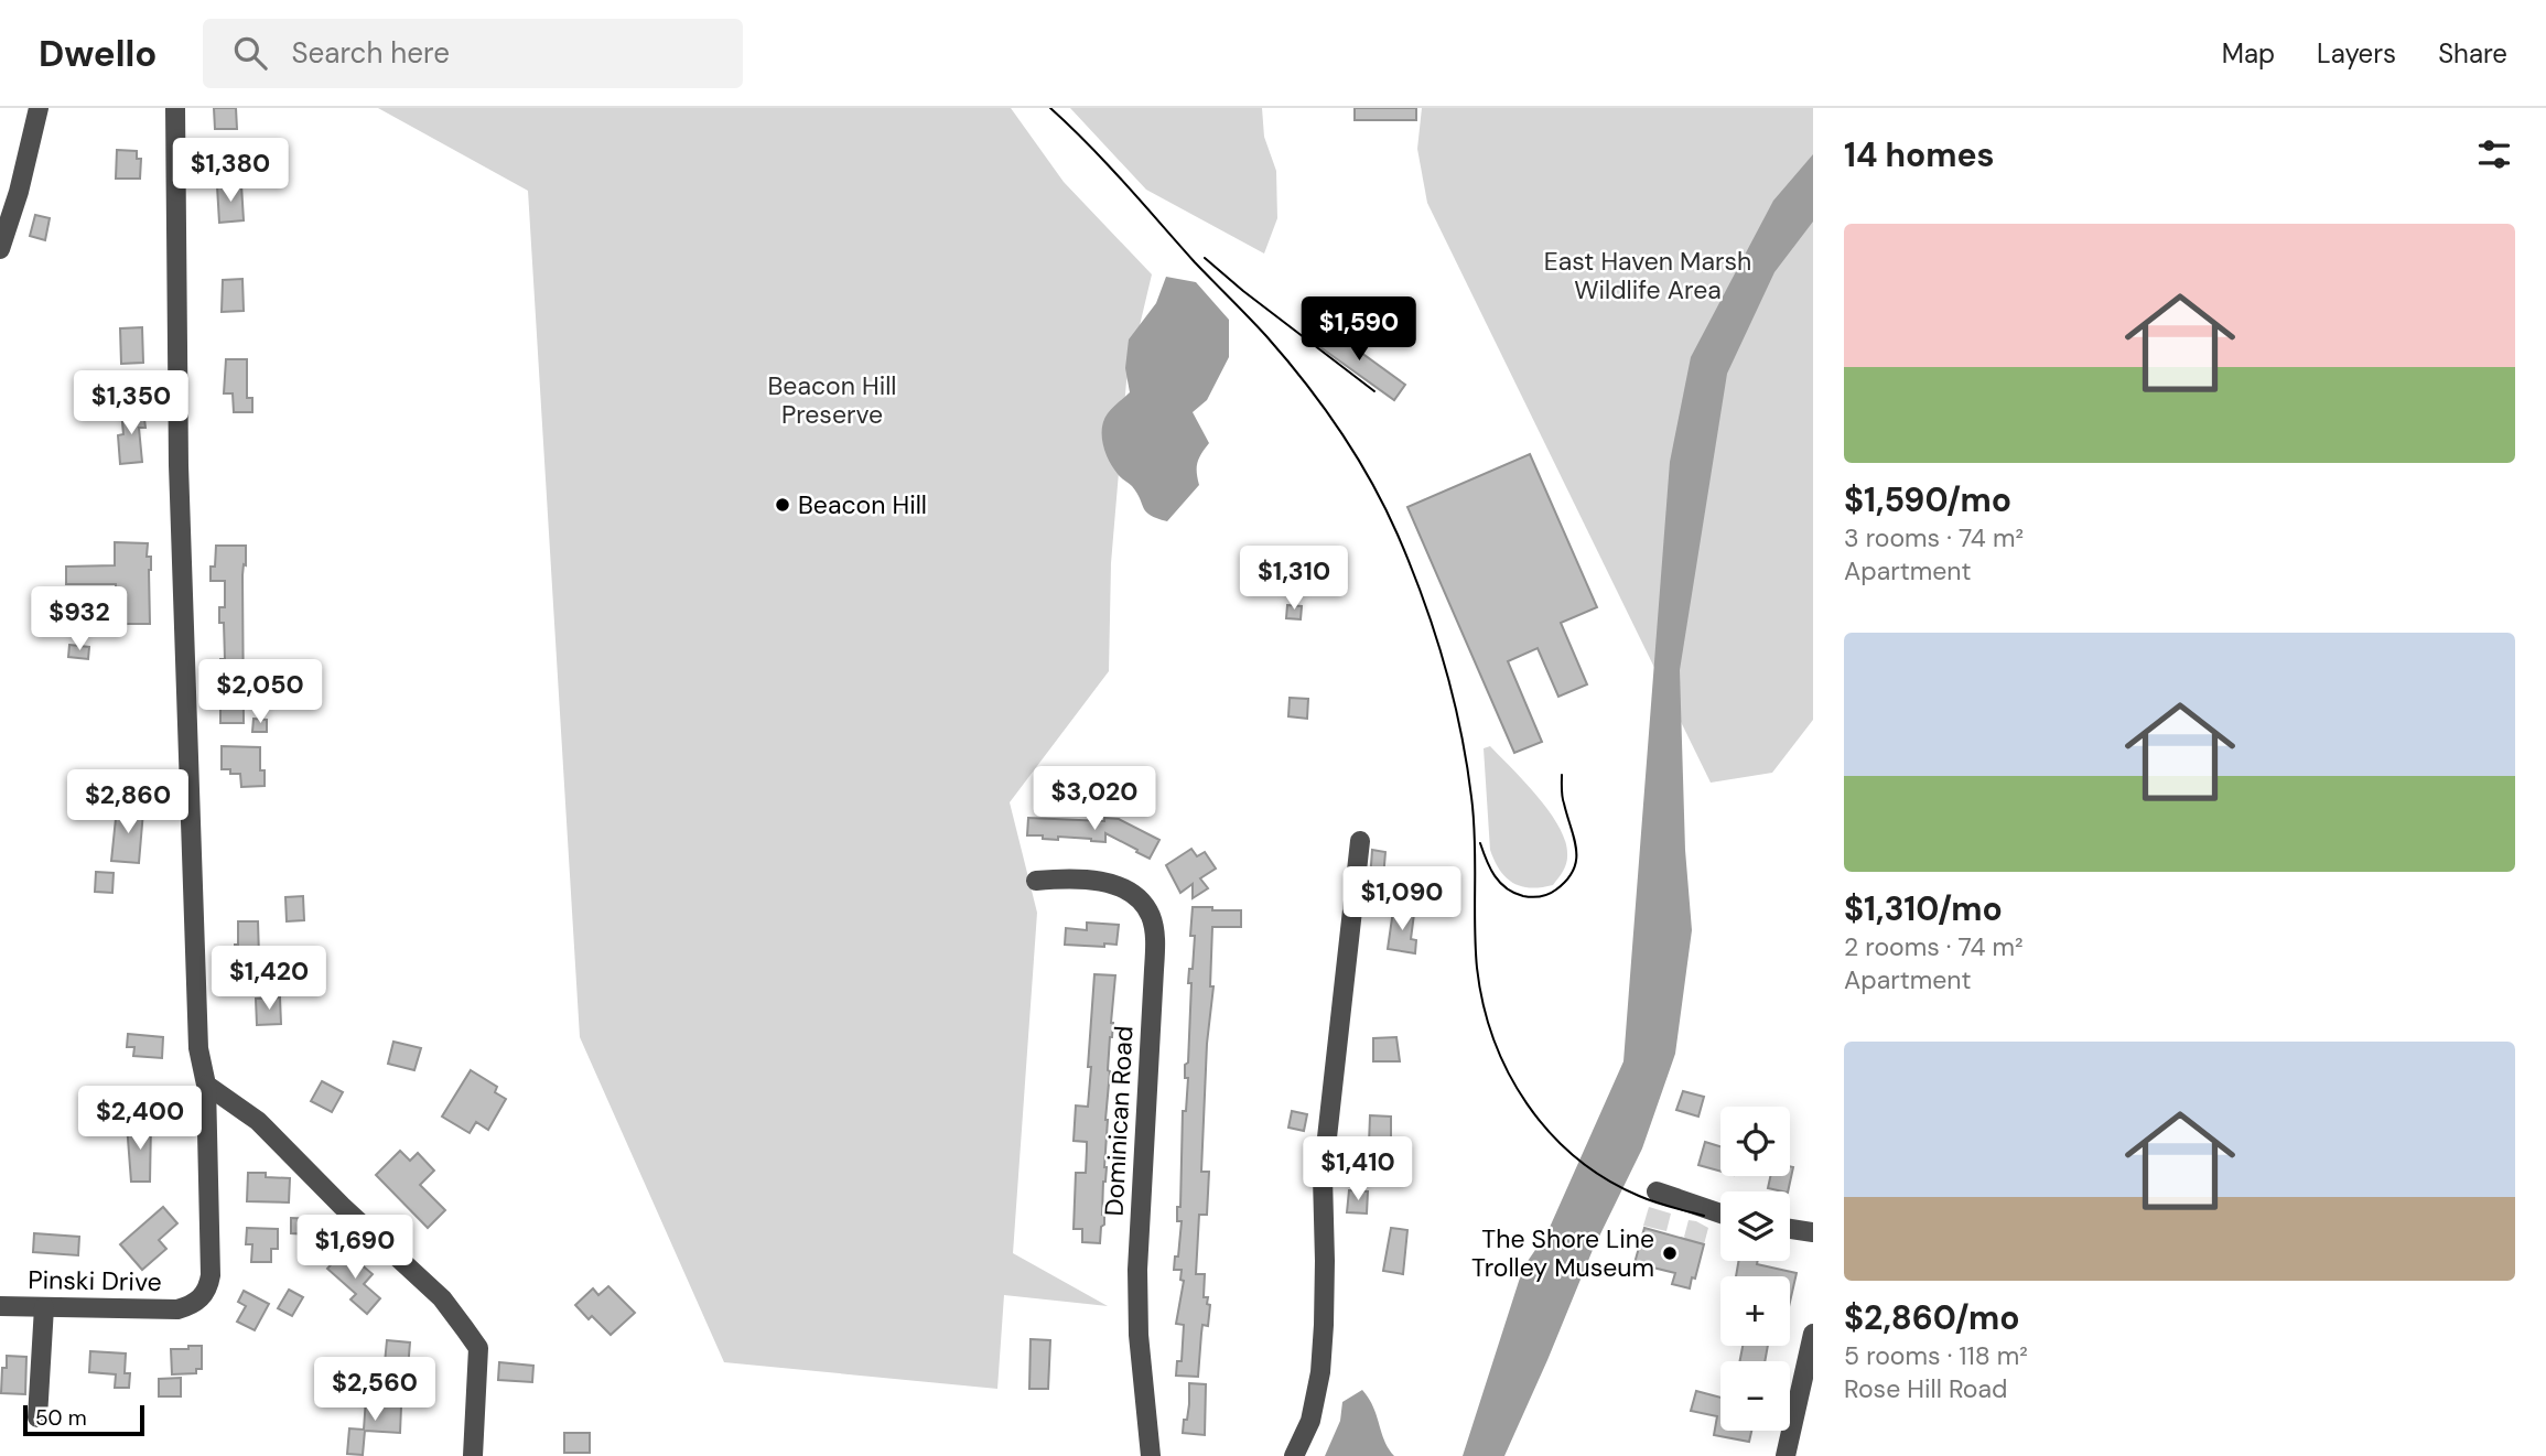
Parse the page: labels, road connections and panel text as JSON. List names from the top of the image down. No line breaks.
{"streets":{"street":["Dominican Road","Pinski Drive"]},"parks":["East Haven Marsh Wildlife Area","Beacon Hill Preserve"],"places":["Beacon Hill","The Shore Line Trolley Museum"],"scale_bar":"50 m","page":{"header":"Dwello","search":"Search here","nav":["Map","Layers","Share"],"heading":"14 homes","price":["$1,380","$1,590","$1,350","$1,310","$932","$2,050","$3,020","$2,860","$1,090","$1,420","$2,400","$1,410","$1,690","$2,560"],"list":[{"name":"$1,590/mo","note":"3 rooms · 74 m² · Apartment"},{"name":"$1,310/mo","note":"2 rooms · 74 m² · Apartment"},{"name":"$2,860/mo","note":"5 rooms · 118 m² · Rose Hill Road"}],"map_buttons":["+","−"],"scale":"50 m"}}
